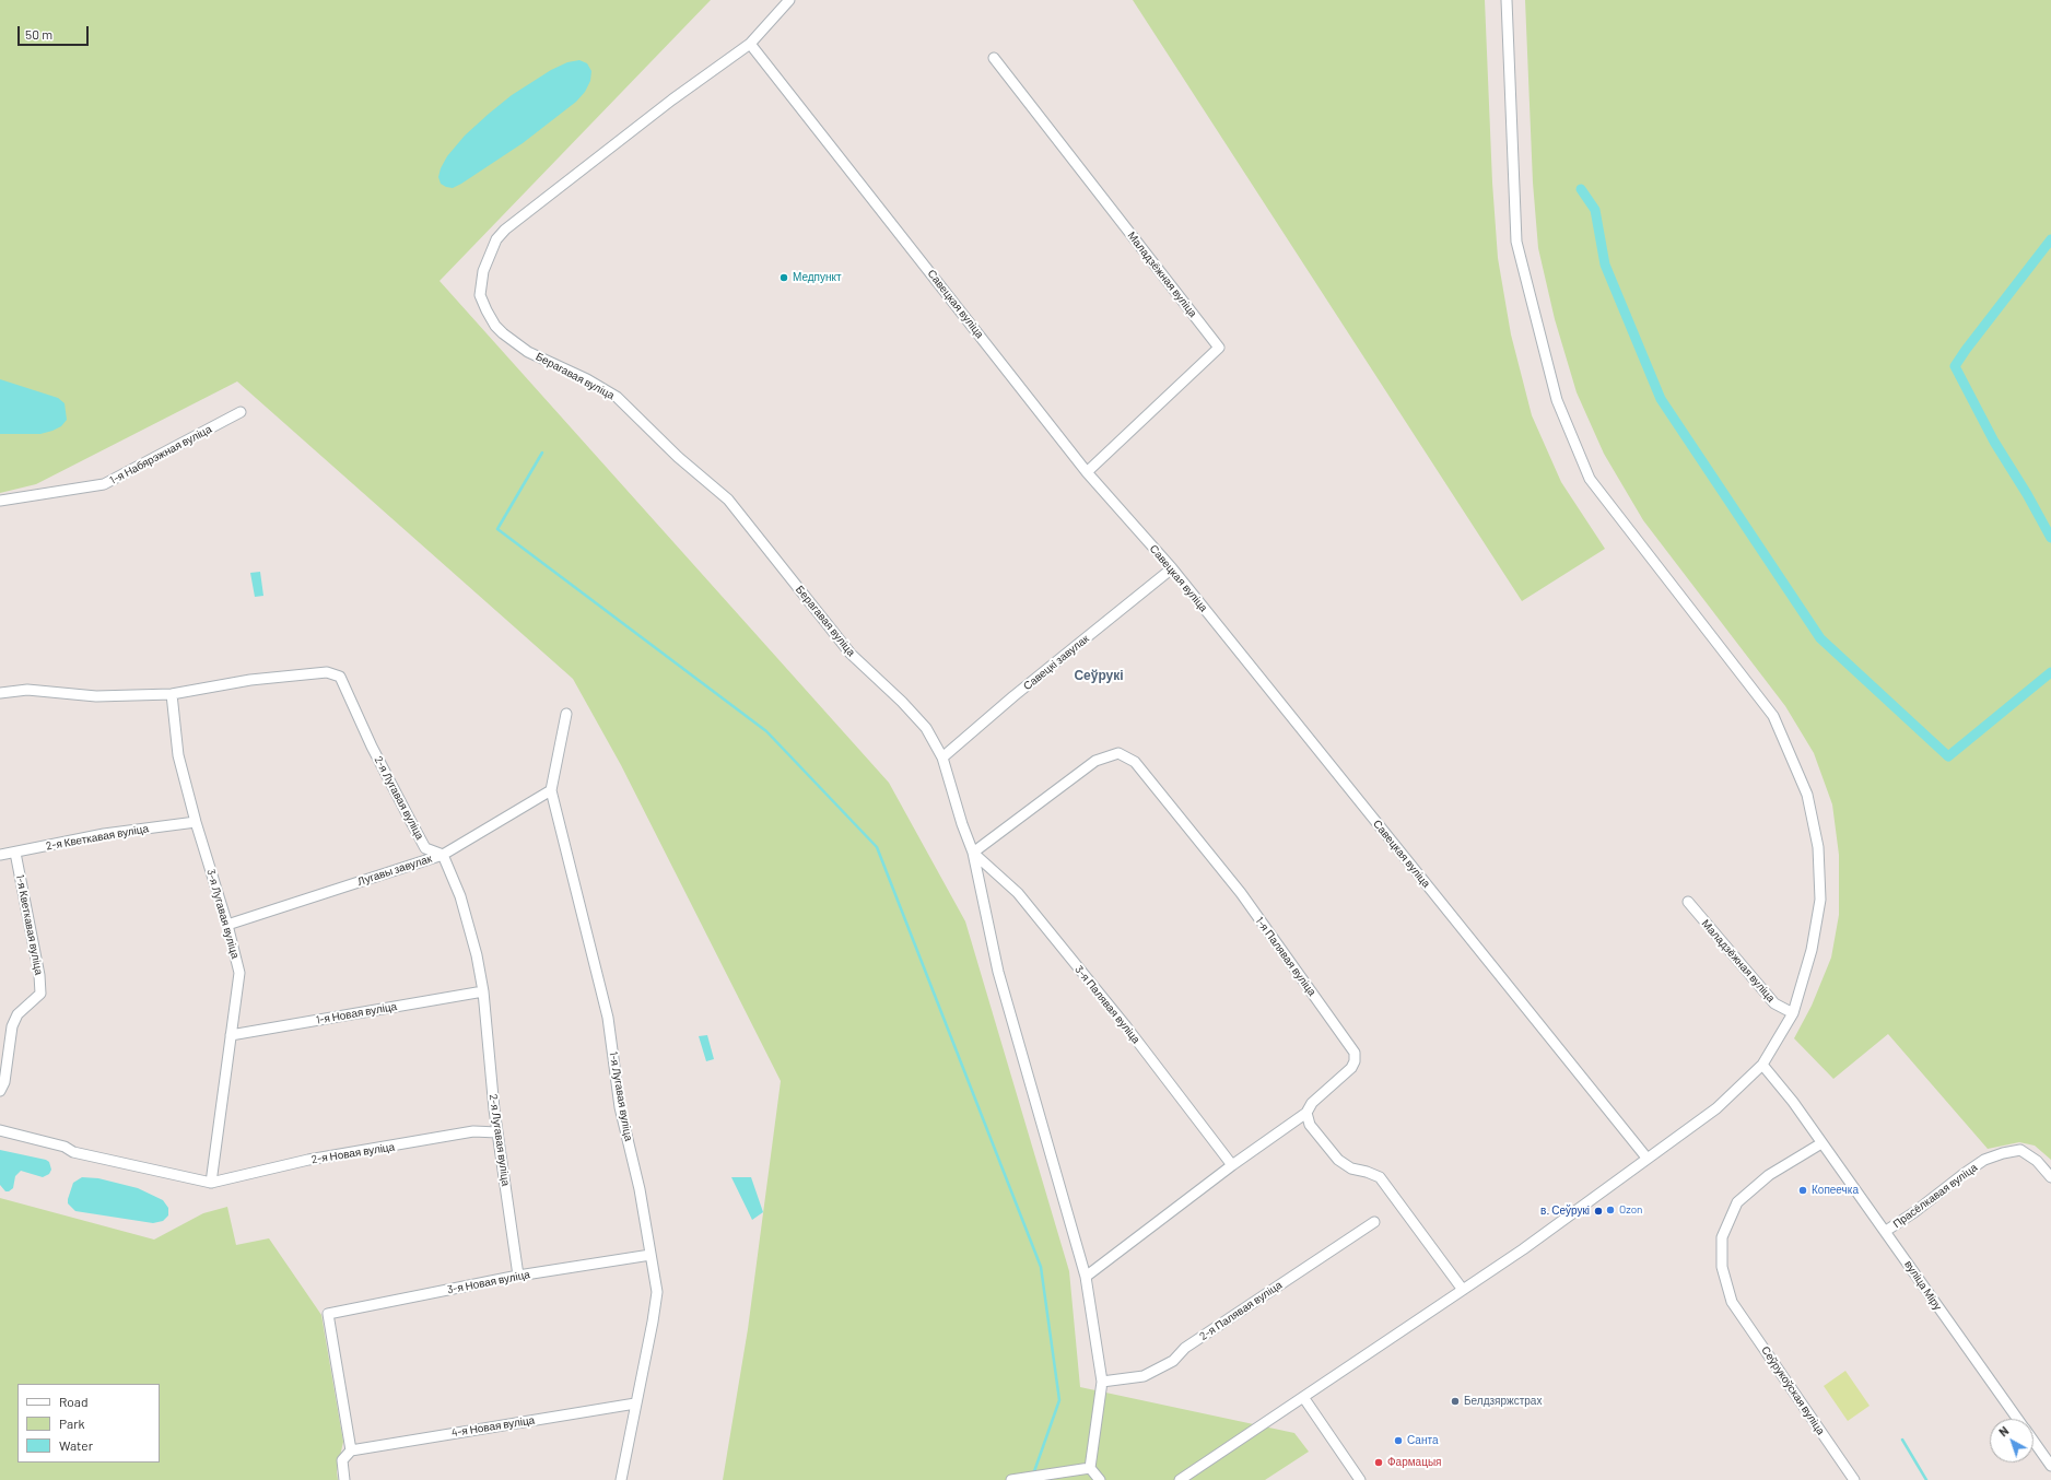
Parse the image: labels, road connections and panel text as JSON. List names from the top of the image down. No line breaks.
{"streets":{"street":["Маладзёжная вуліца","Савецкая вуліца","Берагавая вуліца","1-я Набярэжная вуліца","Савецкі завулак","2-я Лугавая вуліца","2-я Кветкавая вуліца","Лугавы завулак","3-я Лугавая вуліца","1-я Кветкавая вуліца","1-я Палявая вуліца","3-я Палявая вуліца","1-я Новая вуліца","1-я Лугавая вуліца","2-я Новая вуліца","Прасёлкавая вуліца","3-я Новая вуліца","вуліца Міру","2-я Палявая вуліца","Сеўрукоўская вуліца","4-я Новая вуліца"]},"crossings":[["Маладзёжная вуліца","Савецкая вуліца"],["Савецкая вуліца","Берагавая вуліца"],["Савецкая вуліца","Савецкі завулак"],["Берагавая вуліца","Савецкі завулак"],["Берагавая вуліца","1-я Палявая вуліца"],["Берагавая вуліца","3-я Палявая вуліца"],["Берагавая вуліца","2-я Палявая вуліца"],["2-я Лугавая вуліца","Лугавы завулак"],["2-я Лугавая вуліца","3-я Лугавая вуліца"],["2-я Лугавая вуліца","1-я Новая вуліца"],["2-я Лугавая вуліца","2-я Новая вуліца"],["2-я Лугавая вуліца","3-я Новая вуліца"],["2-я Кветкавая вуліца","3-я Лугавая вуліца"],["2-я Кветкавая вуліца","1-я Кветкавая вуліца"],["Лугавы завулак","3-я Лугавая вуліца"],["Лугавы завулак","1-я Лугавая вуліца"],["3-я Лугавая вуліца","1-я Новая вуліца"],["3-я Лугавая вуліца","2-я Новая вуліца"],["1-я Палявая вуліца","3-я Палявая вуліца"],["1-я Лугавая вуліца","3-я Новая вуліца"],["1-я Лугавая вуліца","4-я Новая вуліца"],["Прасёлкавая вуліца","вуліца Міру"],["3-я Новая вуліца","4-я Новая вуліца"],["вуліца Міру","Сеўрукоўская вуліца"]],"districts":["Сеўрукі"],"places":["Медпункт","Копеечка","Ozon","в. Сеўрукі","Белдзяржстрах","Санта","Фармацыя"],"legend":["Road","Park","Water"],"scale_bar":"50 m","north":"top left"}
